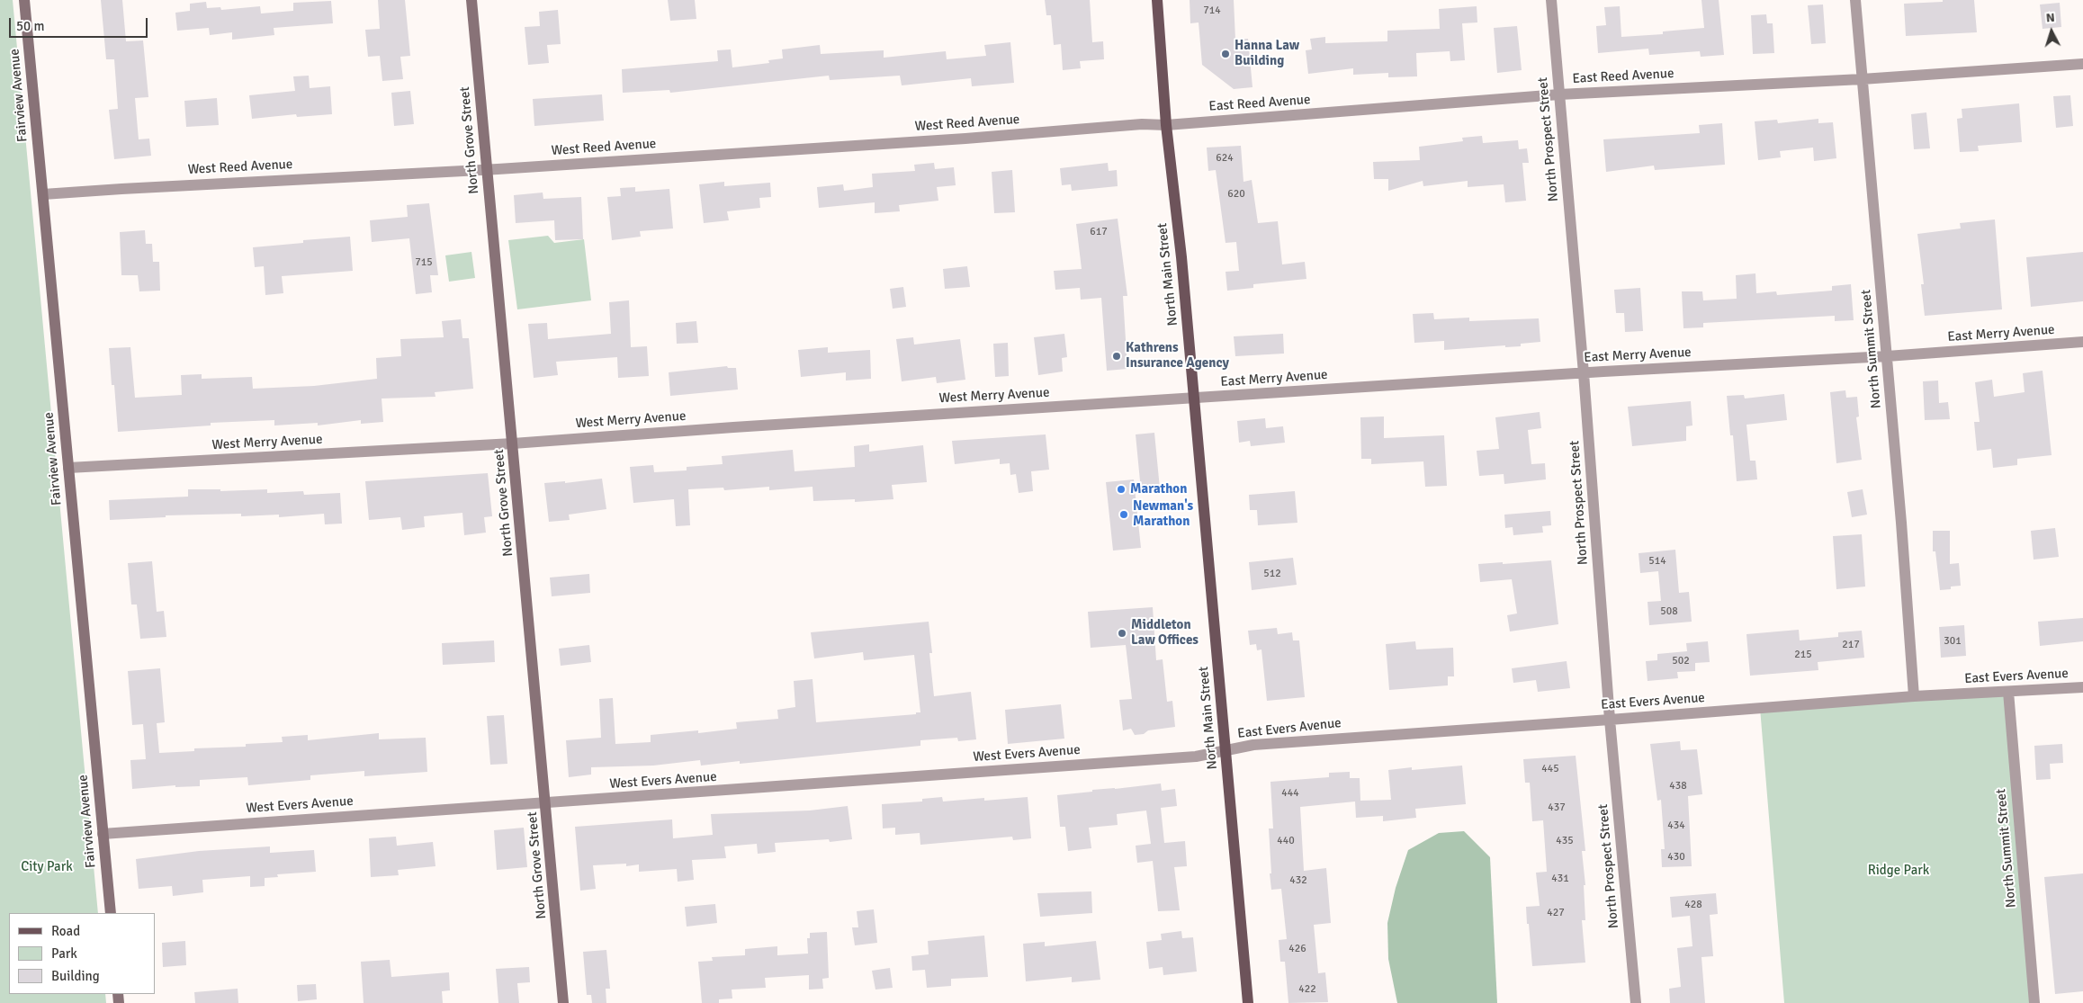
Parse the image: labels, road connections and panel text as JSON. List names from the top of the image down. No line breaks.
{"streets":{"main road":["North Main Street"],"street":["East Reed Avenue","Fairview Avenue","West Reed Avenue","North Prospect Street","North Grove Street","East Merry Avenue","North Summit Street","West Merry Avenue","East Evers Avenue","West Evers Avenue"]},"crossings":[["East Reed Avenue","West Reed Avenue"],["East Reed Avenue","North Prospect Street"],["East Reed Avenue","North Main Street"],["East Reed Avenue","North Summit Street"],["Fairview Avenue","West Reed Avenue"],["Fairview Avenue","West Merry Avenue"],["Fairview Avenue","West Evers Avenue"],["West Reed Avenue","North Grove Street"],["West Reed Avenue","North Main Street"],["North Prospect Street","East Merry Avenue"],["North Prospect Street","East Evers Avenue"],["North Grove Street","West Merry Avenue"],["North Grove Street","West Evers Avenue"],["North Main Street","East Merry Avenue"],["North Main Street","West Merry Avenue"],["North Main Street","East Evers Avenue"],["North Main Street","West Evers Avenue"],["East Merry Avenue","North Summit Street"],["East Merry Avenue","West Merry Avenue"],["North Summit Street","East Evers Avenue"],["East Evers Avenue","West Evers Avenue"]],"parks":["City Park","Ridge Park"],"places":["Hanna Law Building","Kathrens Insurance Agency","Marathon","Newman's Marathon","Middleton Law Offices"],"house_numbers":["714","624","620","617","715","514","512","508","301","217","215","502","445","438","444","437","434","440","435","430","431","432","428","427","426","422"],"legend":["Road","Park","Building"],"scale_bar":"50 m","north":"top"}
